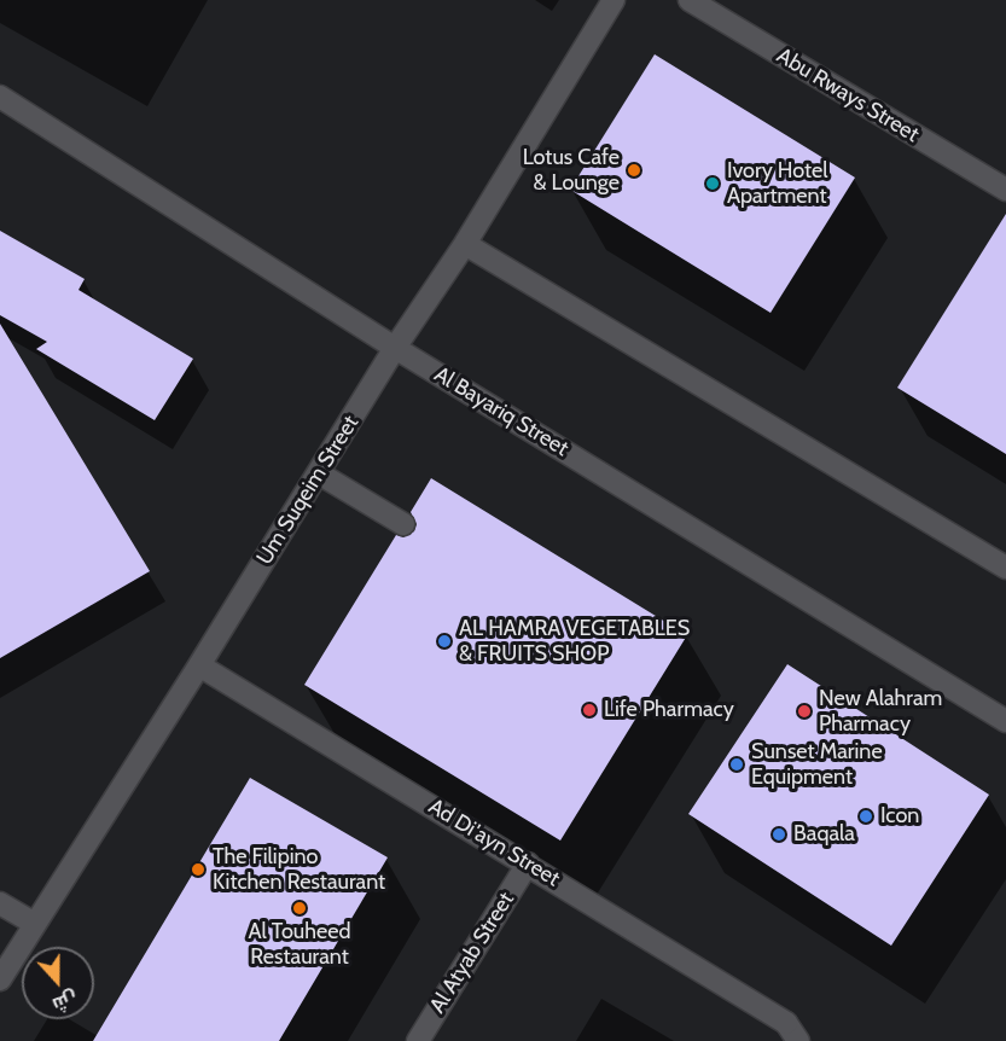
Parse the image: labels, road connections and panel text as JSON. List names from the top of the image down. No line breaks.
{"streets":{"street":["Abu Rways Street","Al Bayariq Street","Um Suqeim Street","Ad Di'ayn Street","Al Atyab Street"]},"crossings":[["Al Bayariq Street","Um Suqeim Street"],["Um Suqeim Street","Ad Di'ayn Street"],["Ad Di'ayn Street","Al Atyab Street"]],"places":["Lotus Cafe & Lounge","Ivory Hotel Apartment","AL HAMRA VEGETABLES & FRUITS SHOP","Life Pharmacy","New Alahram Pharmacy","Sunset Marine Equipment","Icon","Baqala","The Filipino Kitchen Restaurant","Al Touheed Restaurant"],"north":"bottom"}
